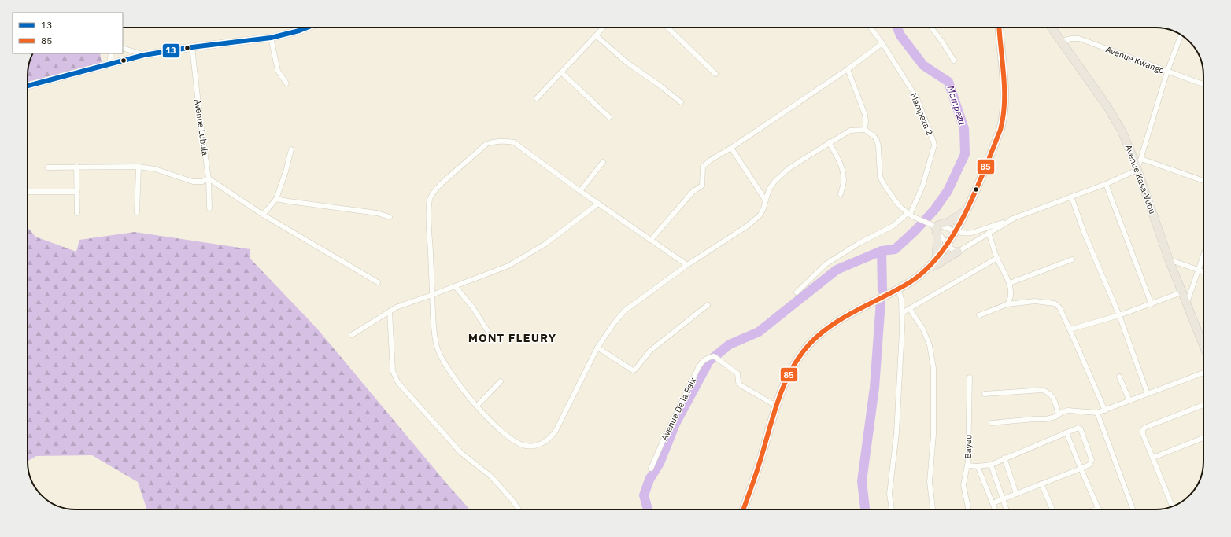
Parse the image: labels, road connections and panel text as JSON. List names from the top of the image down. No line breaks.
{"streets":{"main road":["Avenue Kasa-Vubu"],"street":["Avenue Kwango","Mampeza 2","Avenue Lubula","Avenue De la Paix","Bayeu"]},"crossings":[["Avenue Kwango","Avenue Kasa-Vubu"]],"districts":["MONT FLEURY"],"water":["Mampeza"],"lines":["transit line 13","transit line 85"],"legend":["13","85"]}
